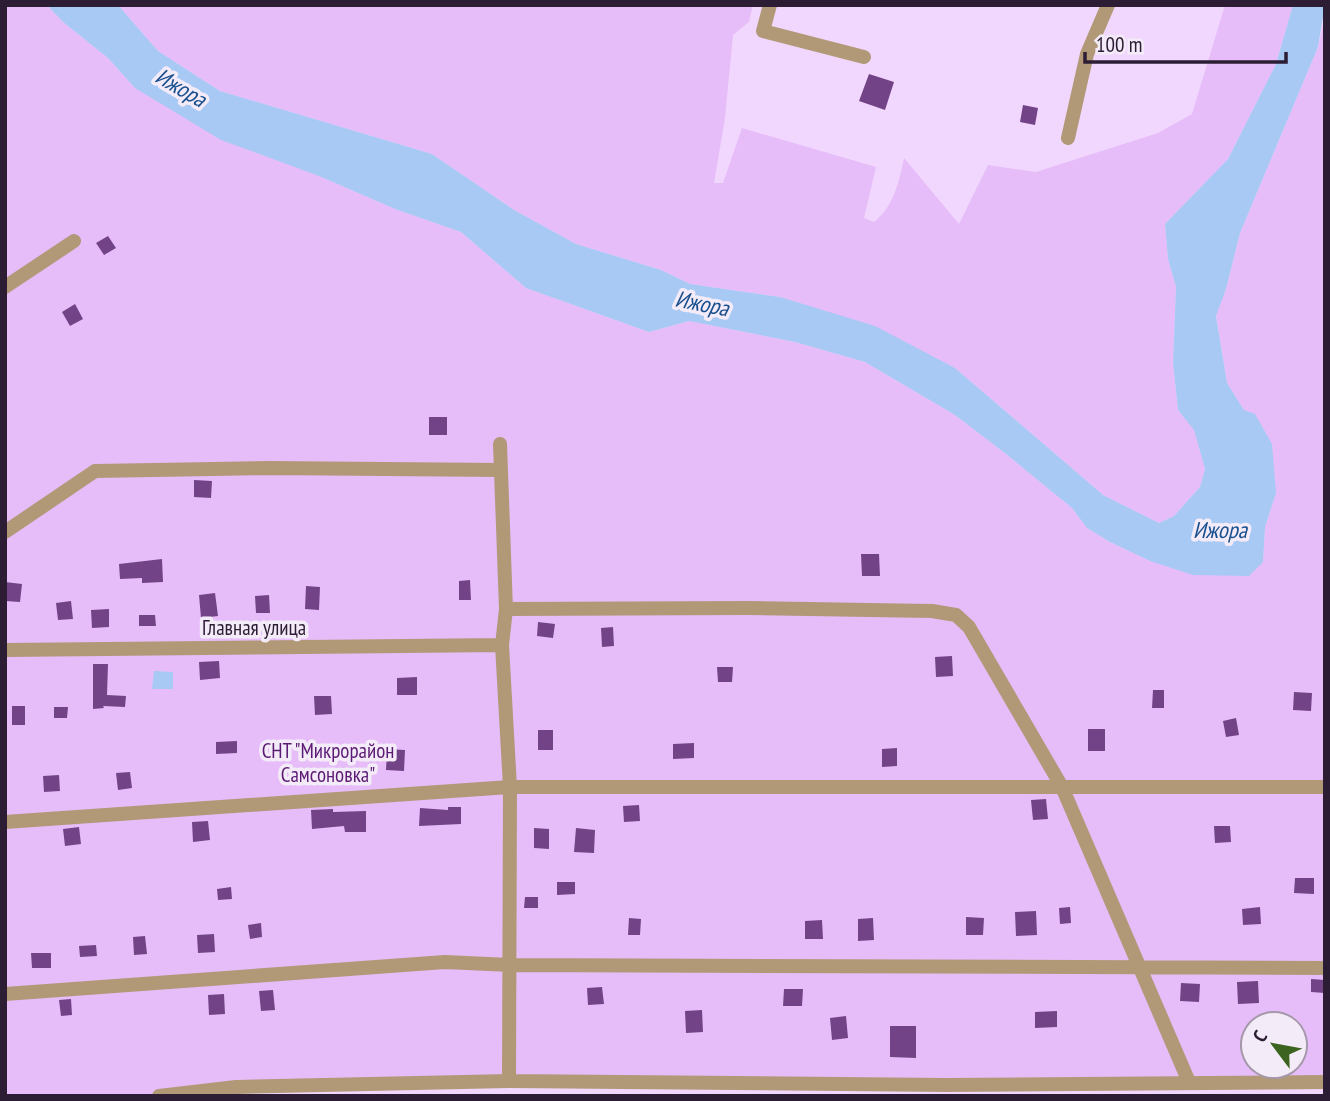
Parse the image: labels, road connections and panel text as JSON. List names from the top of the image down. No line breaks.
{"streets":{"street":["Главная улица"]},"water":["Ижора"],"parks":["СНТ \"Микрорайон Самсоновка\""],"scale_bar":"100 m","north":"top left"}
